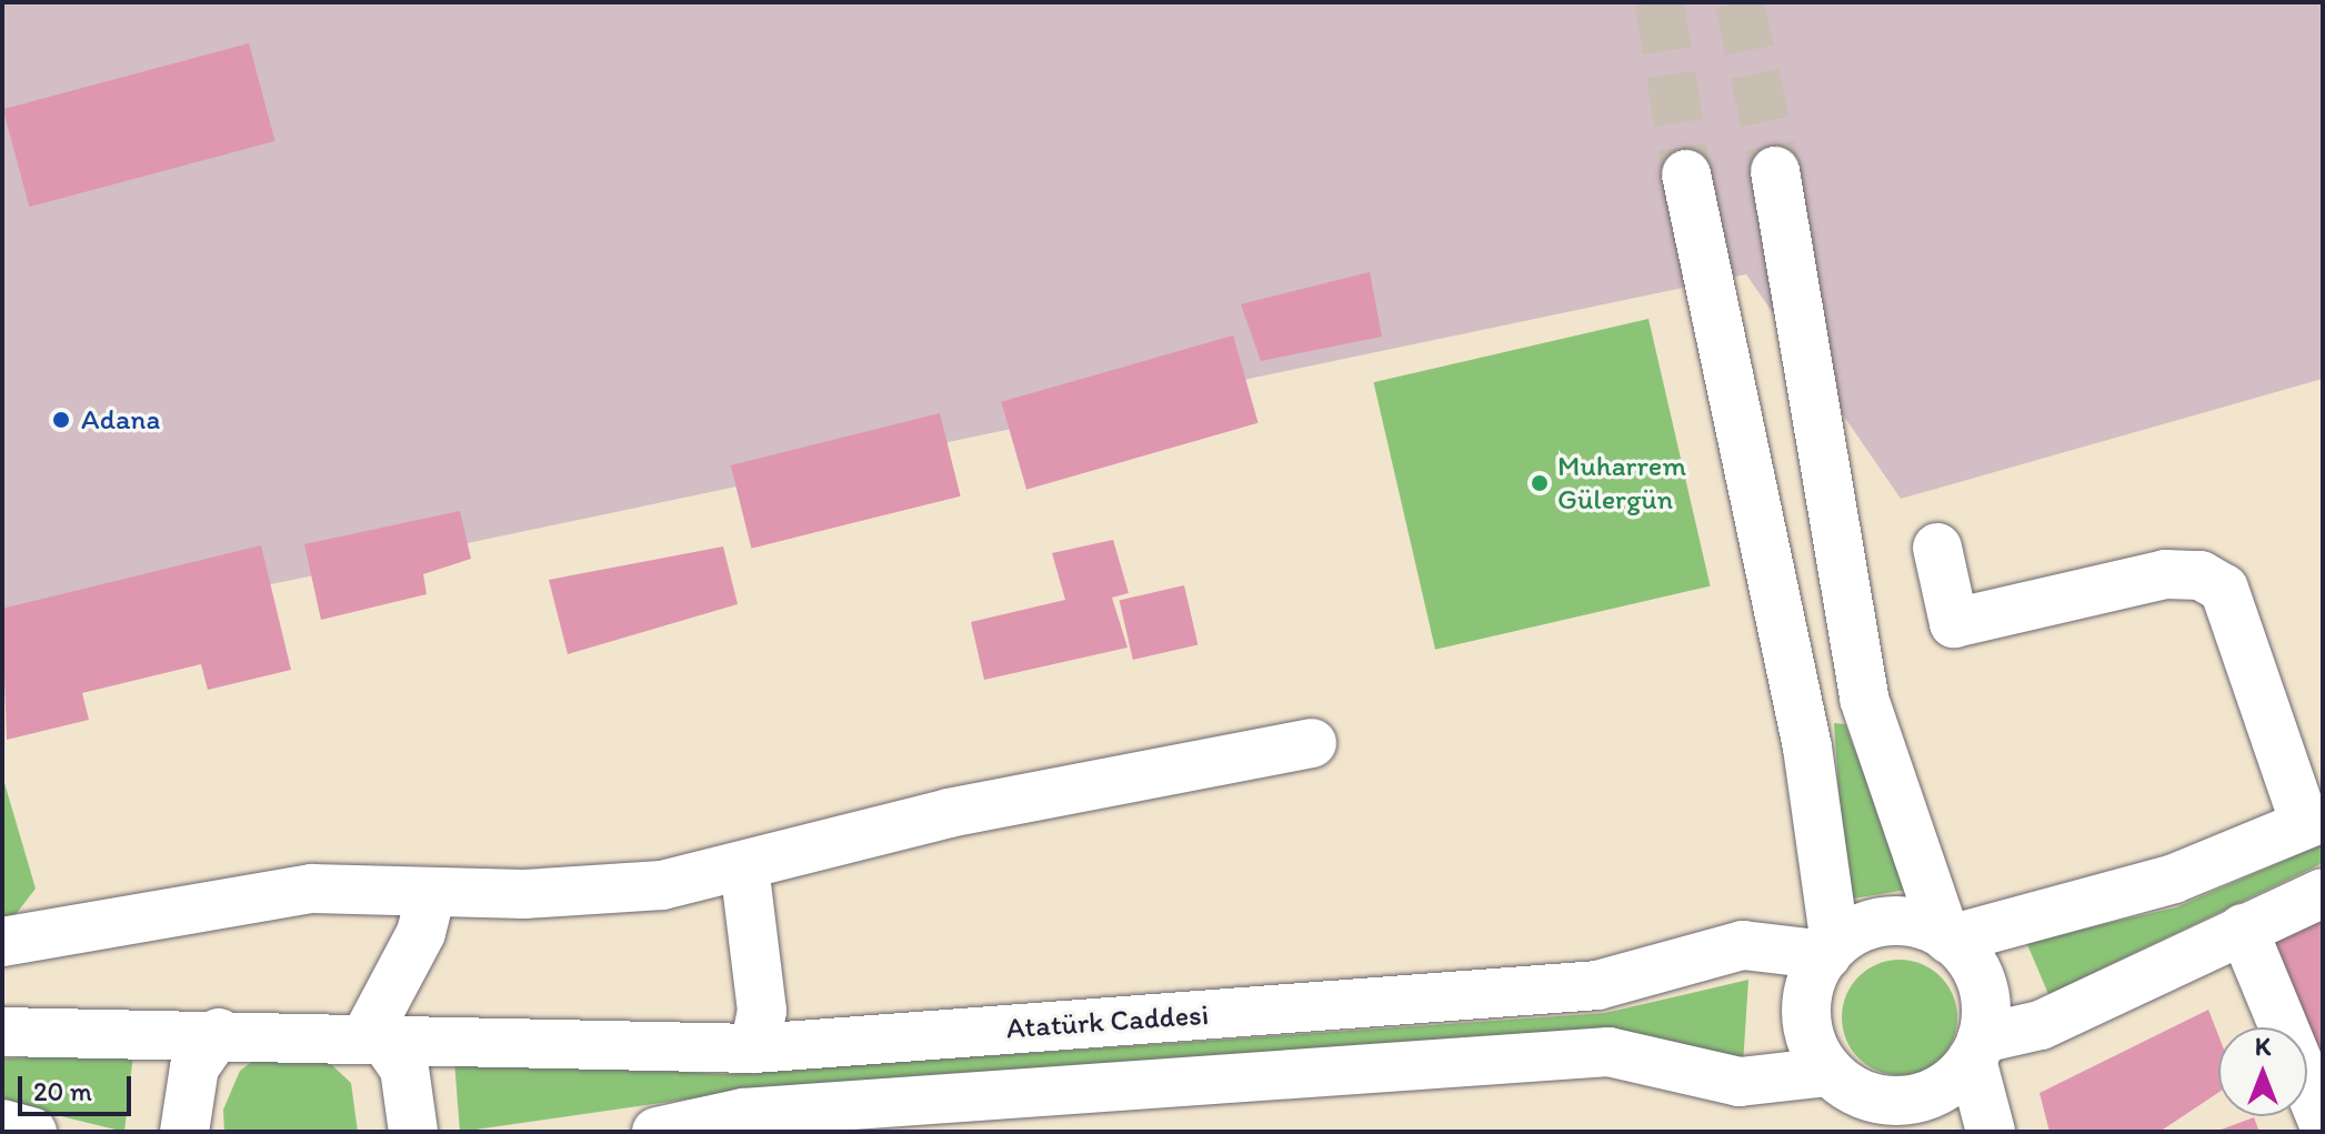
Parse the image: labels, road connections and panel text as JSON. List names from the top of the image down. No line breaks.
{"streets":{"main road":["Atatürk Caddesi"]},"places":["Adana","Muharrem Gülergün"],"scale_bar":"20 m","north":"top"}
